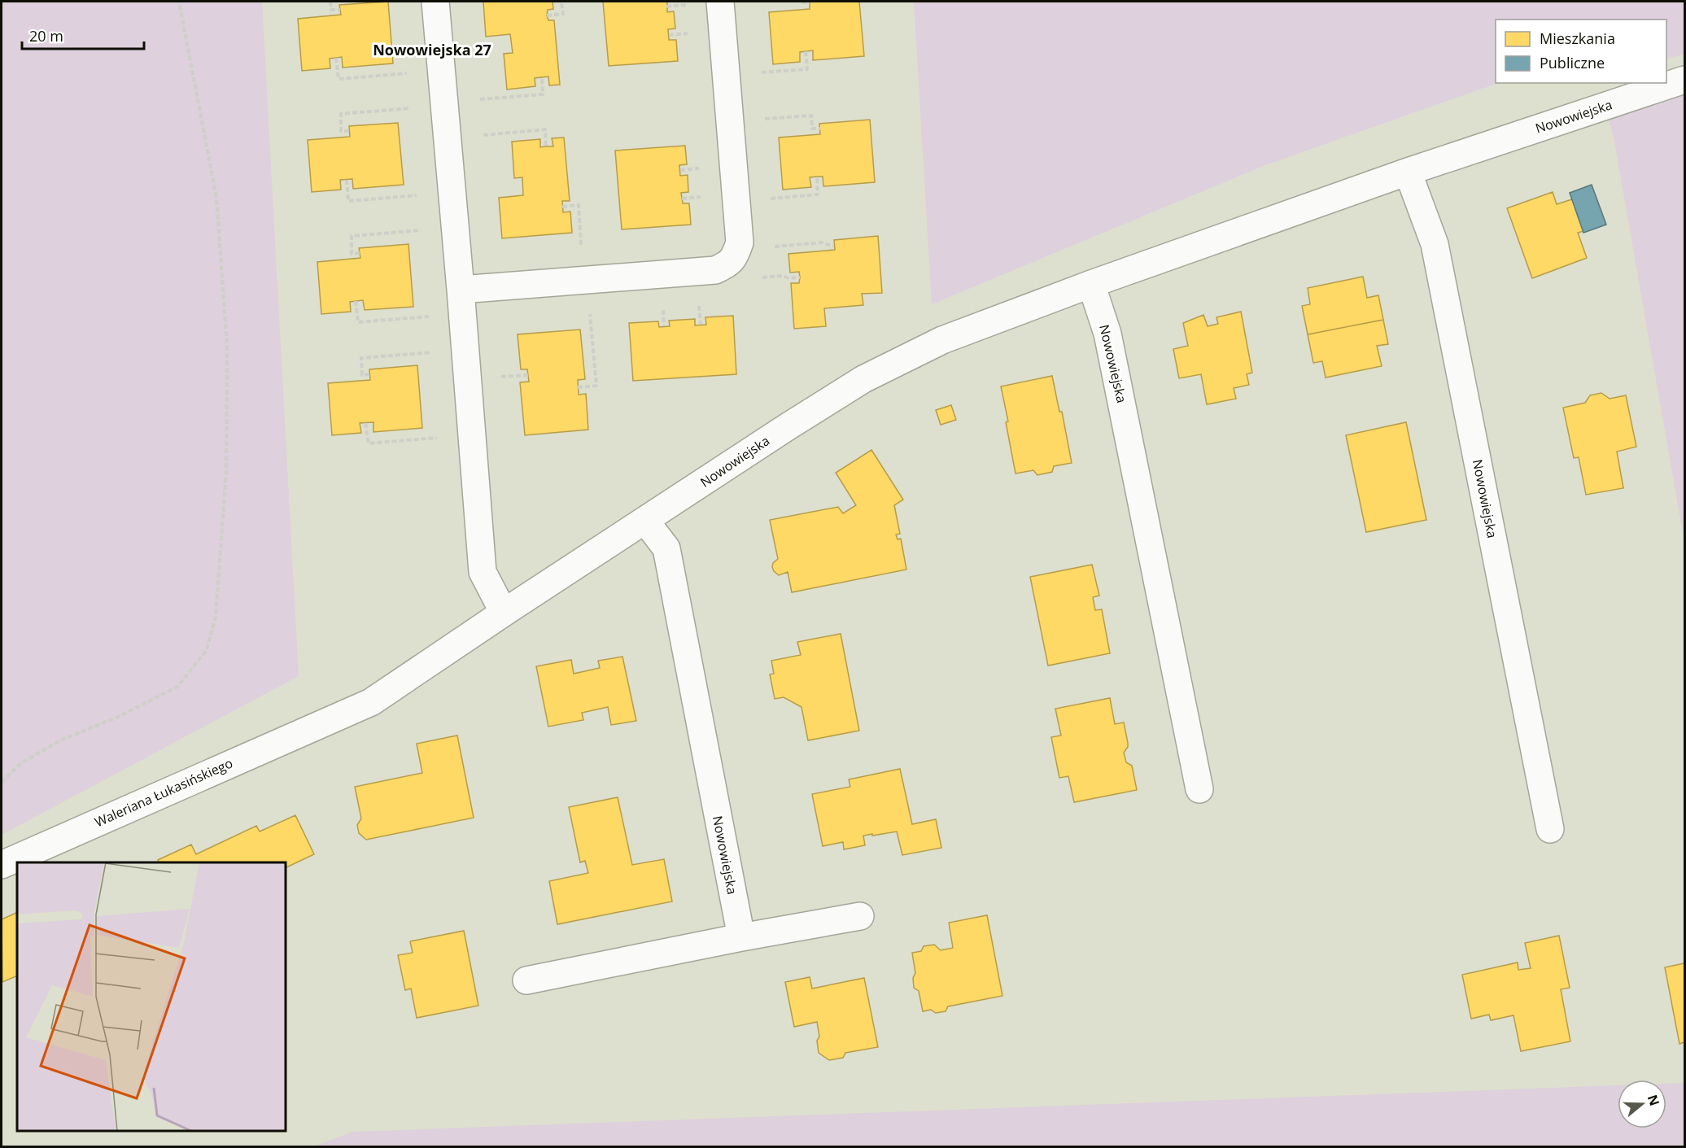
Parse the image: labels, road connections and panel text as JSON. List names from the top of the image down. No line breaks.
{"streets":{"street":["Nowowiejska","Waleriana Łukasińskiego"]},"crossings":[["Nowowiejska","Waleriana Łukasińskiego"]],"districts":["Nowowiejska 27"],"legend":["Mieszkania","Publiczne"],"scale_bar":"20 m","north":"right"}
